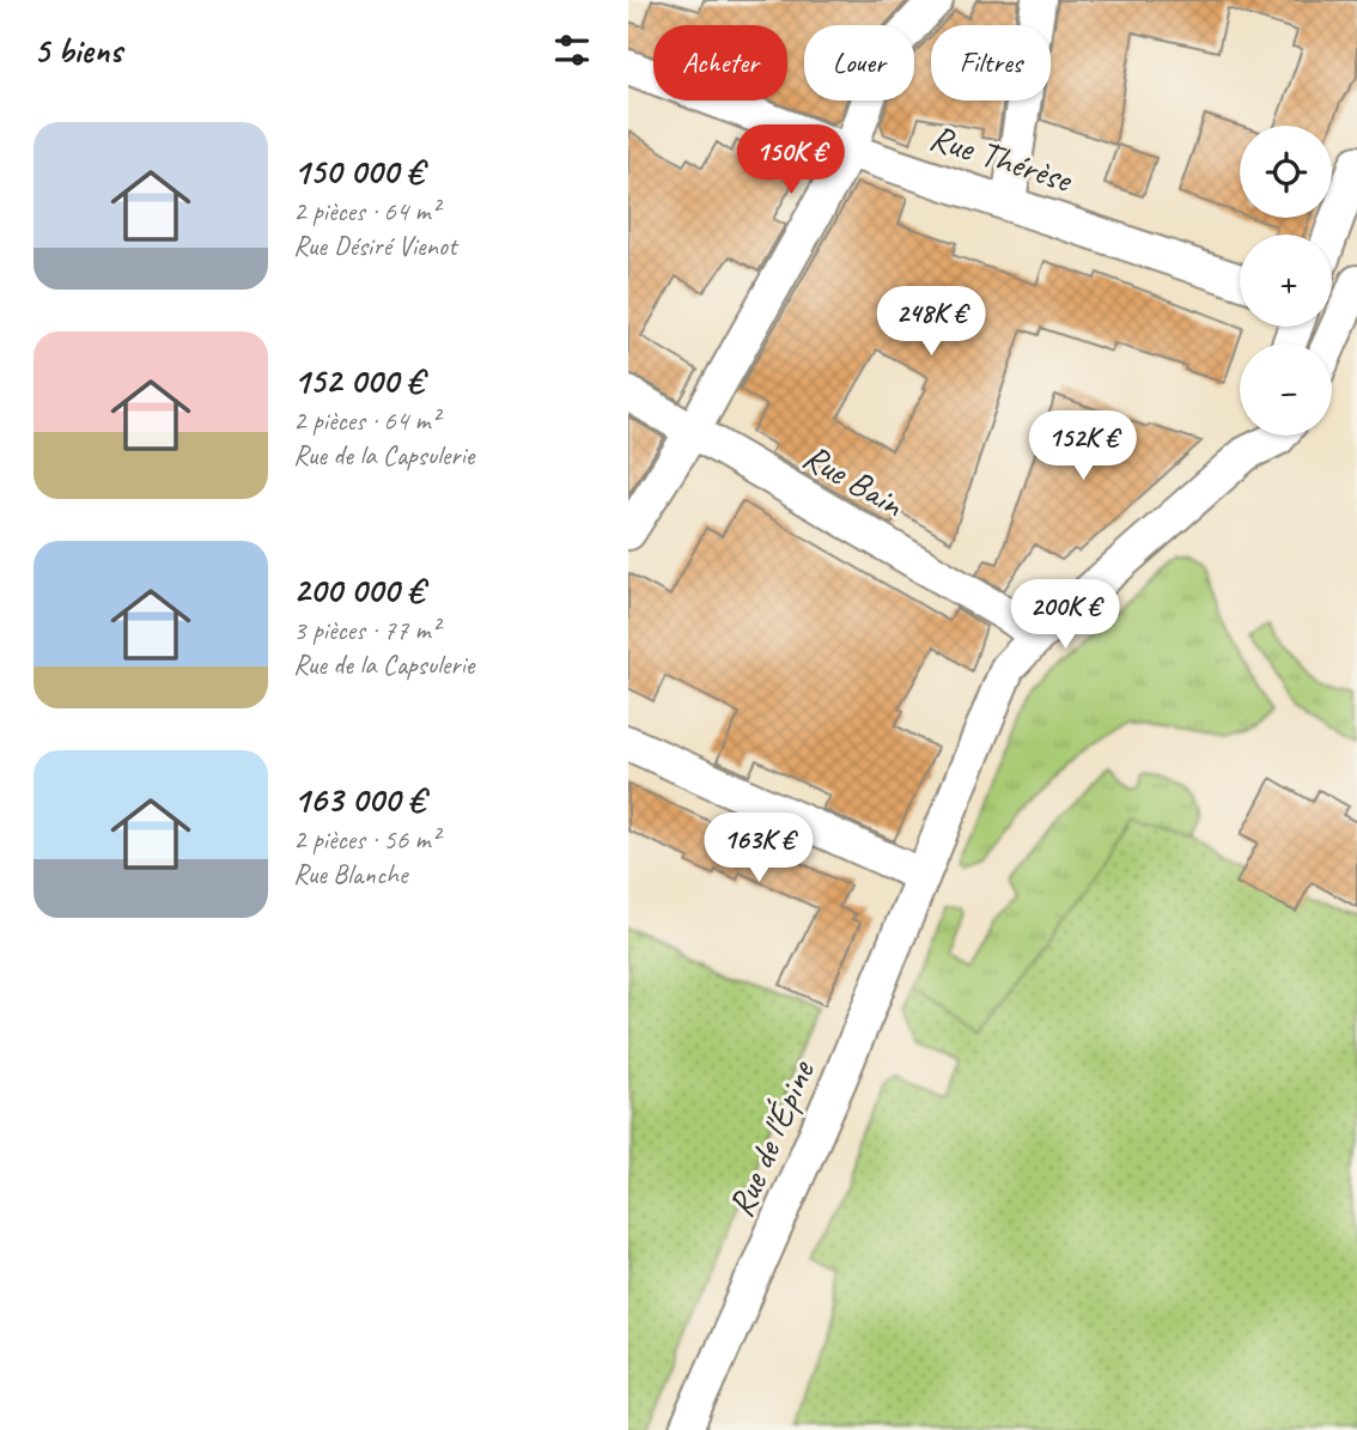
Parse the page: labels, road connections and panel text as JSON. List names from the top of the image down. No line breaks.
{"streets":{"street":["Rue Thérèse","Rue Bain","Rue de l'Épine"]},"crossings":[["Rue Bain","Rue de l'Épine"]],"page":{"heading":"5 biens","chip":["Acheter","Louer","Filtres"],"list":[{"name":"150 000 €","note":"2 pièces · 64 m² · Rue Désiré Vienot"},{"name":"152 000 €","note":"2 pièces · 64 m² · Rue de la Capsulerie"},{"name":"200 000 €","note":"3 pièces · 77 m² · Rue de la Capsulerie"},{"name":"163 000 €","note":"2 pièces · 56 m² · Rue Blanche"}],"price":["150K €","248K €","152K €","200K €","163K €"],"map_buttons":["+","−"]}}
